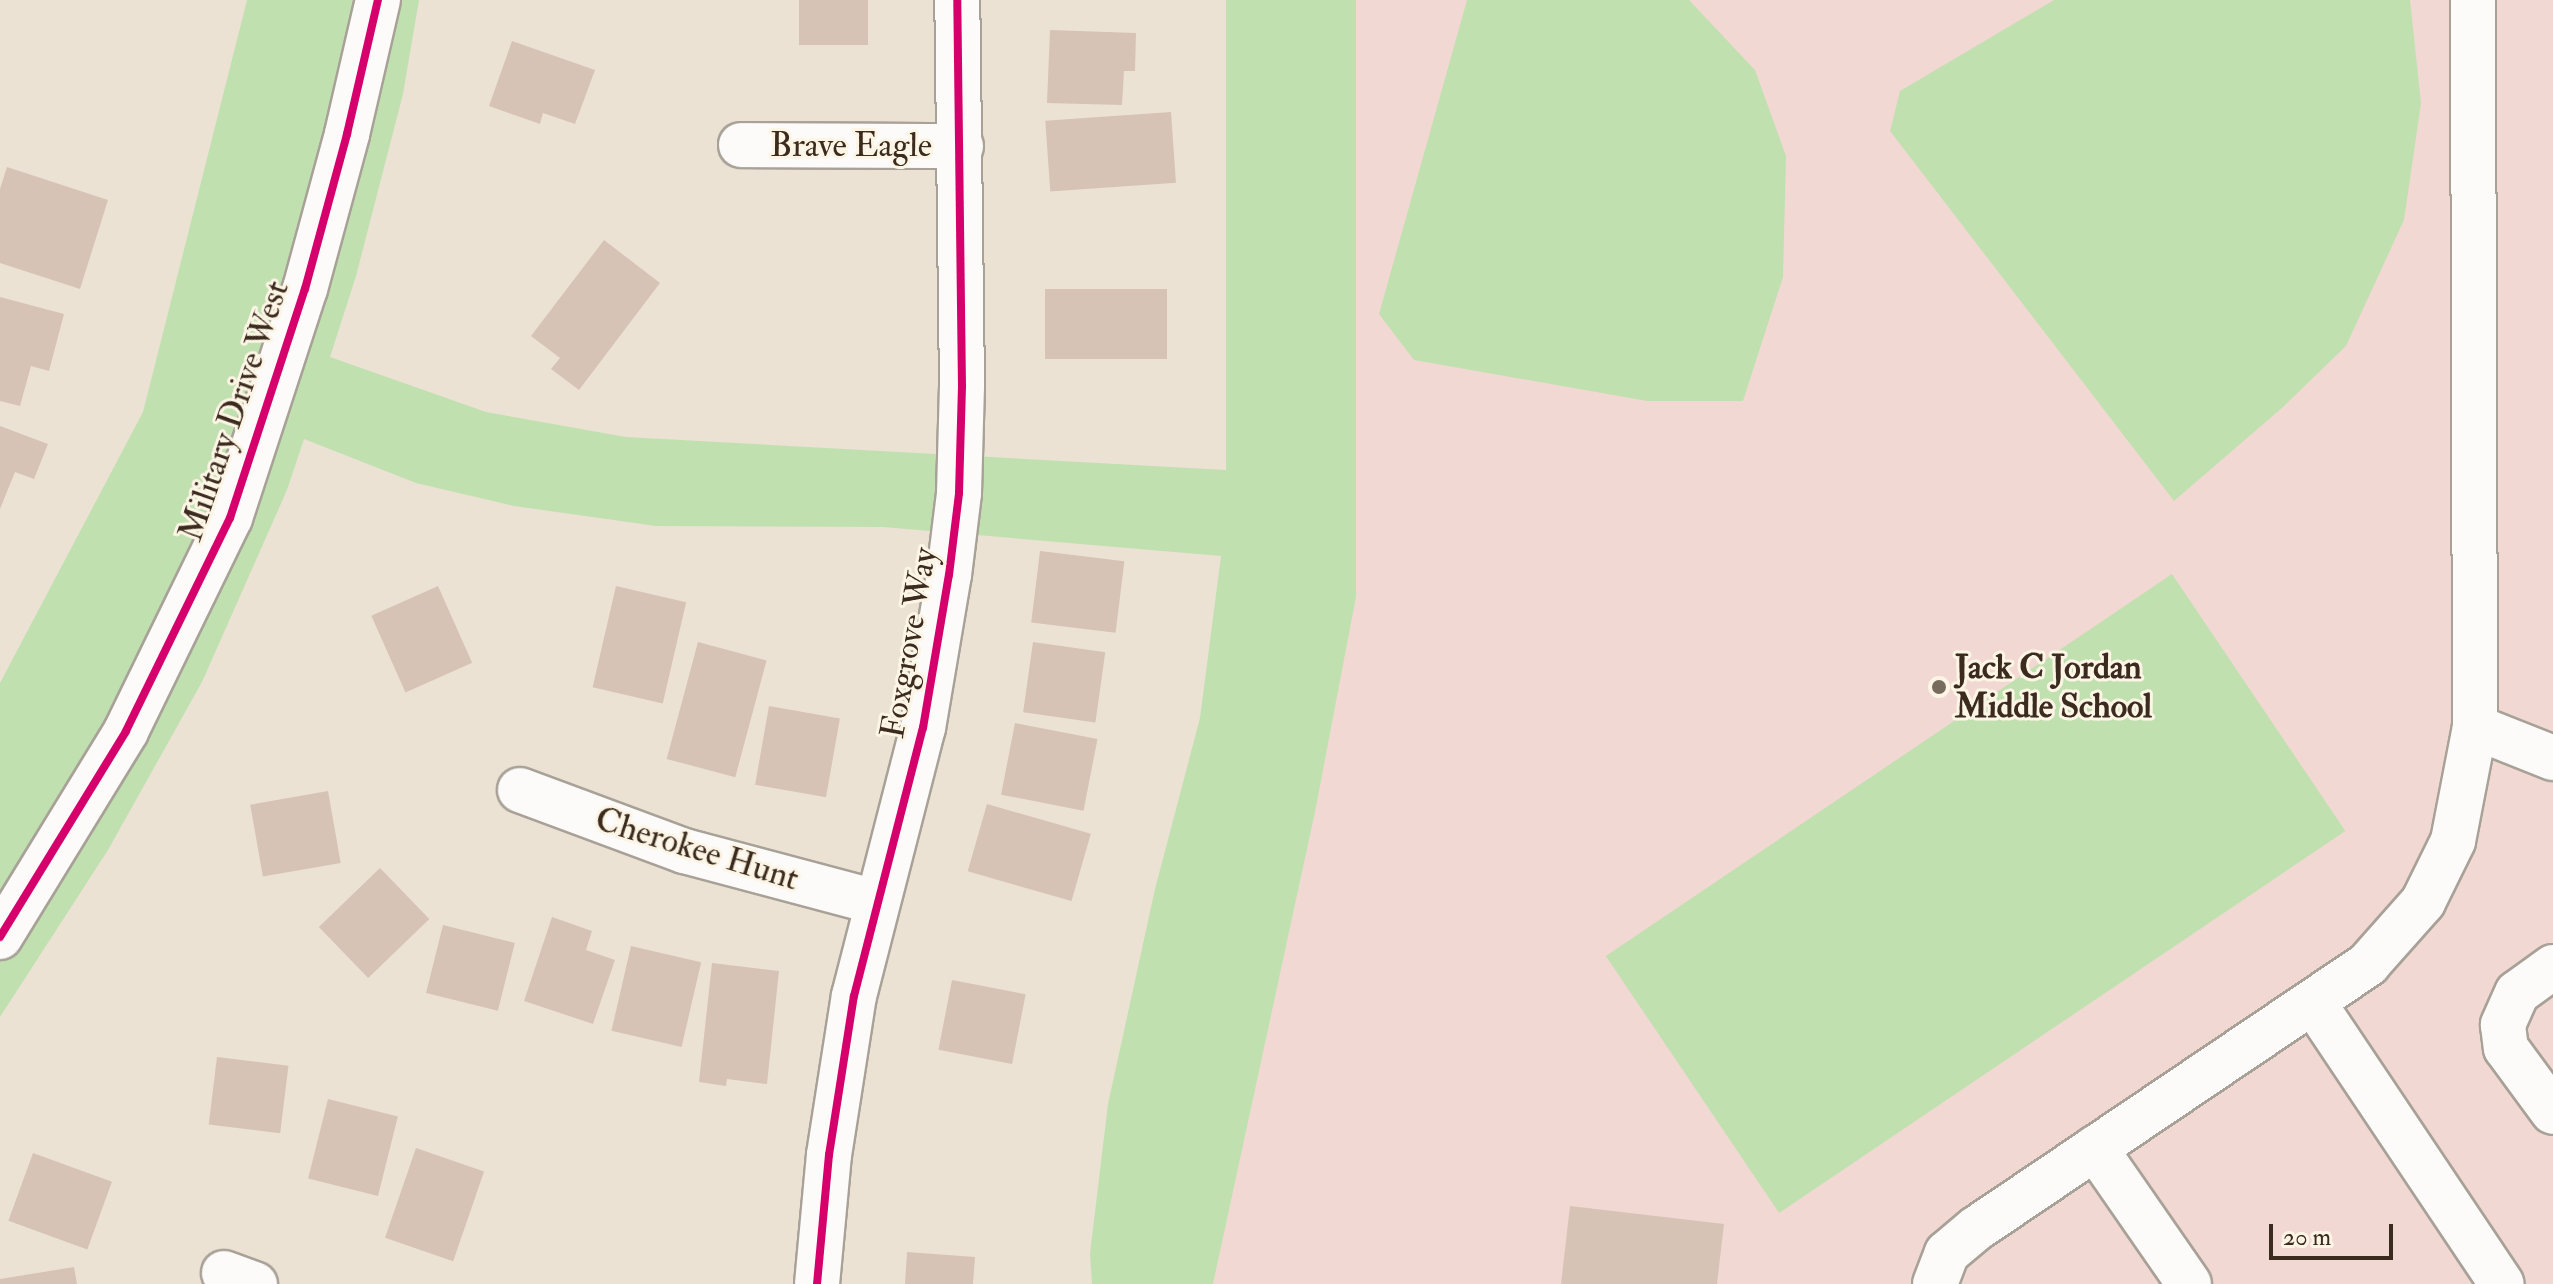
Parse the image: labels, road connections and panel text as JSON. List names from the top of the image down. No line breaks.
{"streets":{"street":["Brave Eagle","Military Drive West","Foxgrove Way","Cherokee Hunt"]},"crossings":[["Brave Eagle","Foxgrove Way"],["Foxgrove Way","Cherokee Hunt"]],"places":["Jack C Jordan Middle School"],"scale_bar":"20 m"}
